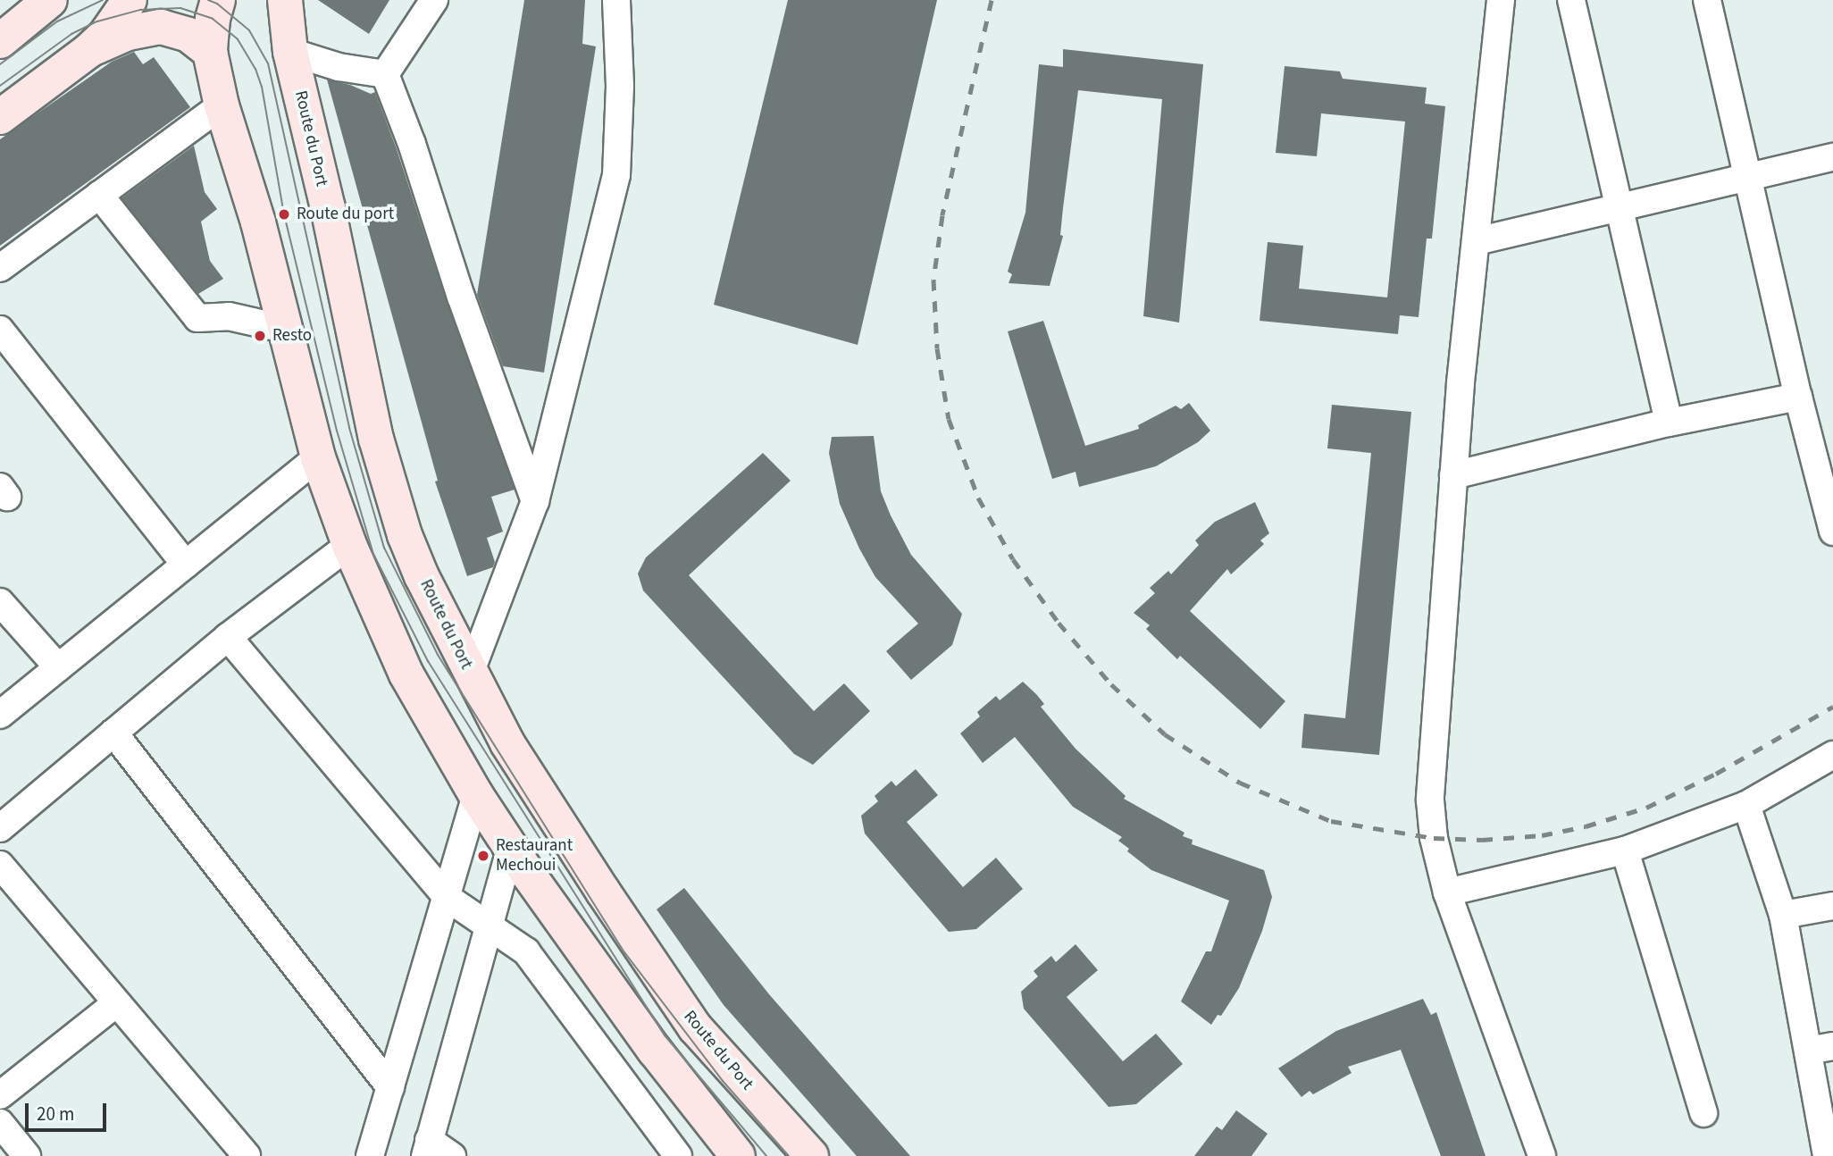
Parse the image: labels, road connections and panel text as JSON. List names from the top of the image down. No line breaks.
{"streets":{"main road":["Route du Port"]},"places":["Route du port","Resto","Restaurant Mechoui"],"scale_bar":"20 m"}
